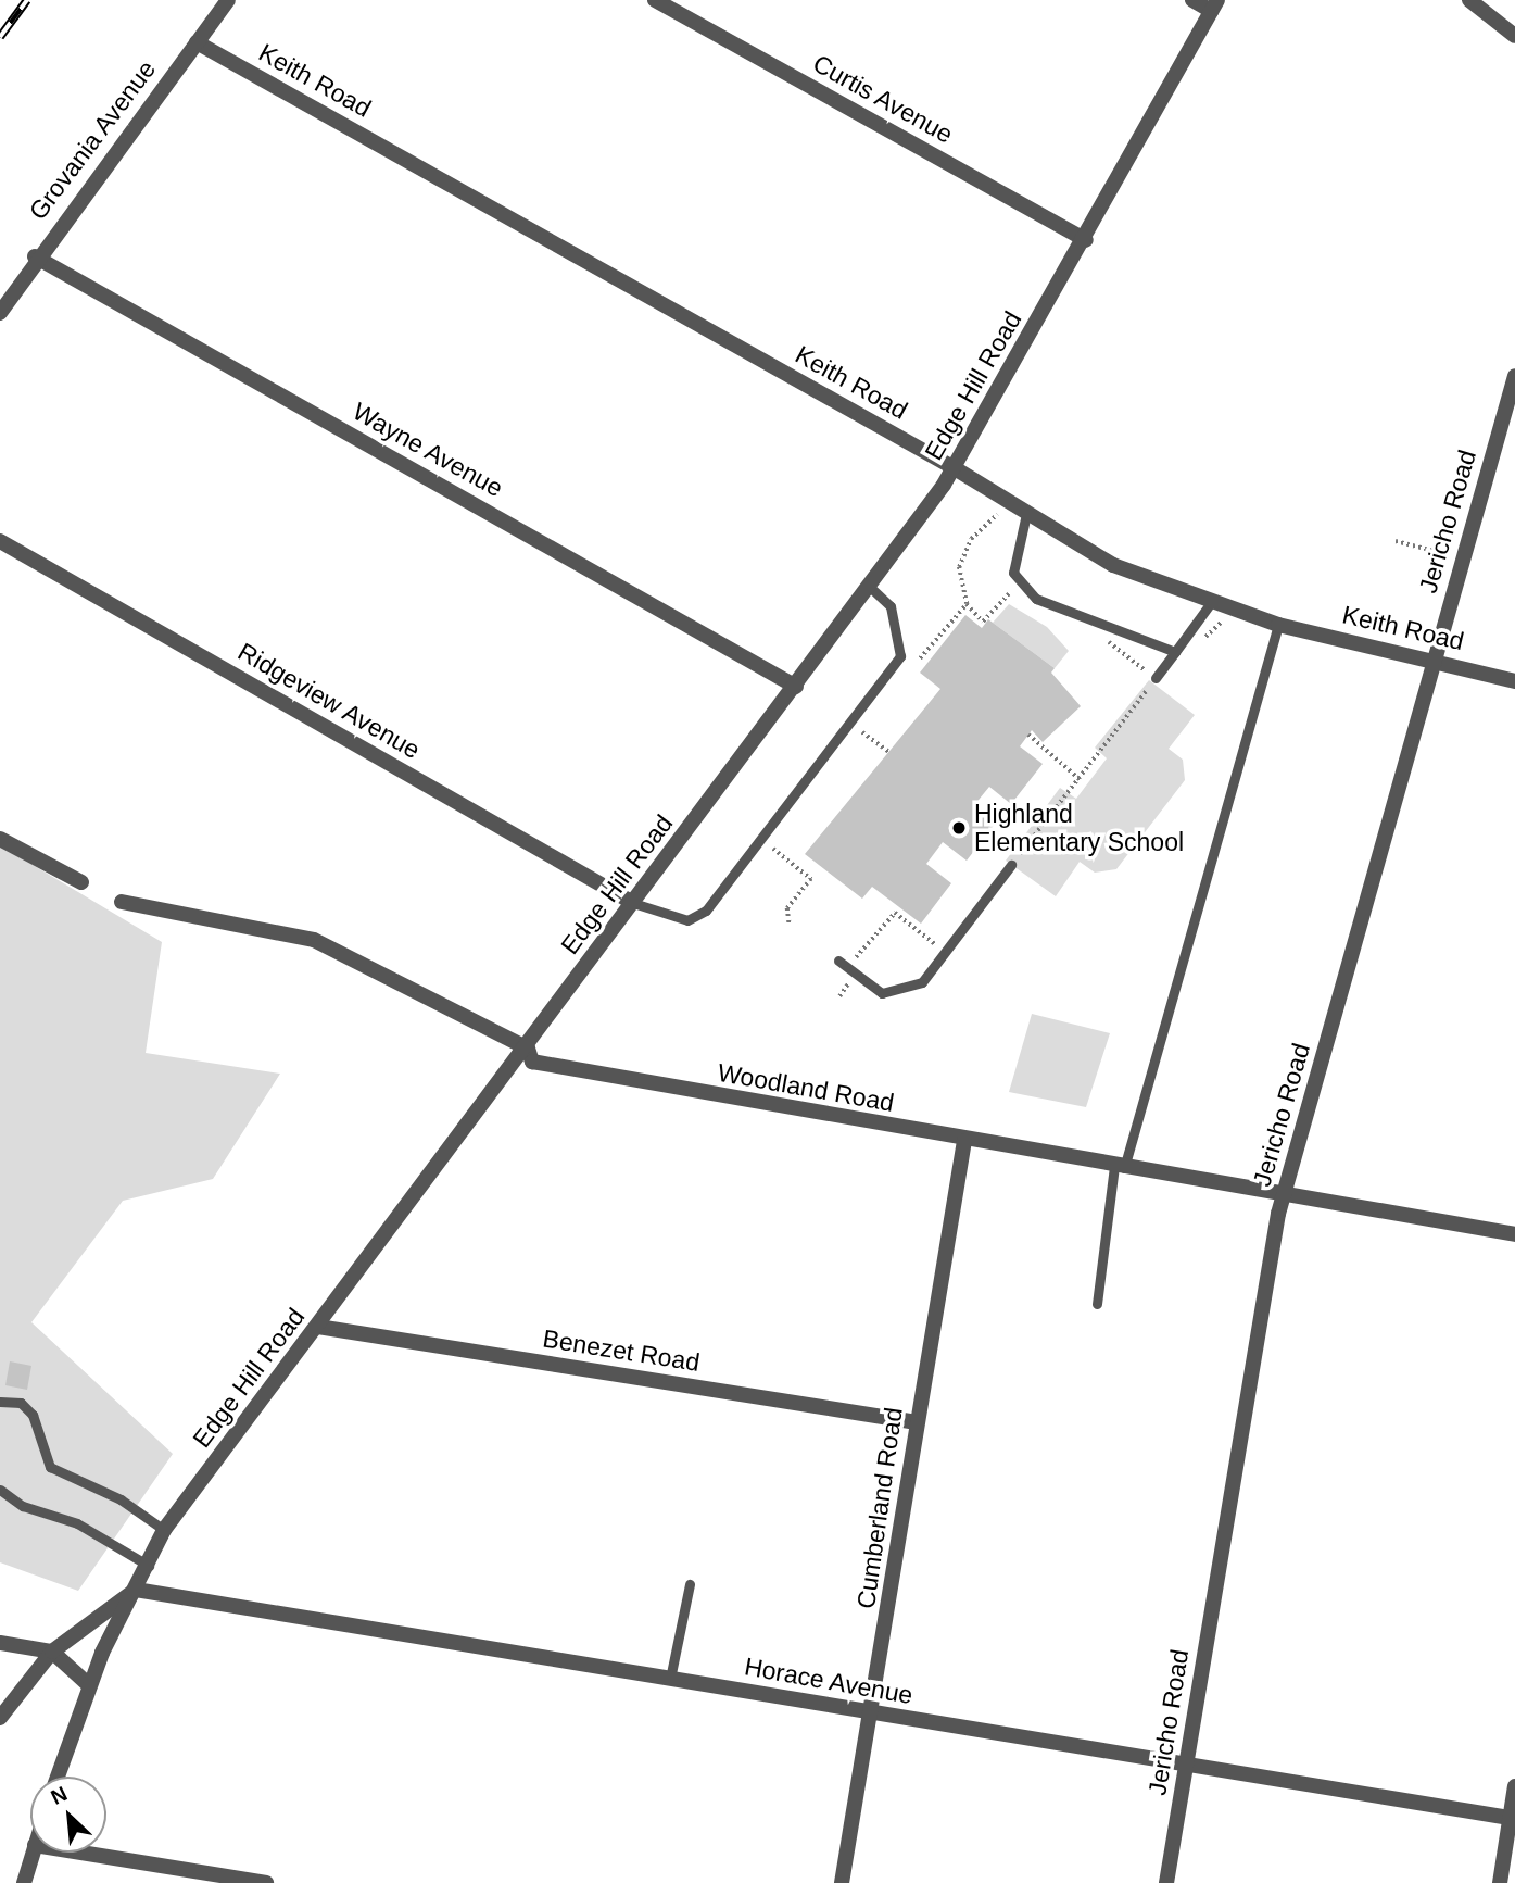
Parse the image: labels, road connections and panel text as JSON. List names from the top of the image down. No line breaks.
{"streets":{"street":["Keith Road","Curtis Avenue","Grovania Avenue","Edge Hill Road","Wayne Avenue","Jericho Road","Ridgeview Avenue","Woodland Road","Benezet Road","Cumberland Road","Horace Avenue"]},"crossings":[["Keith Road","Grovania Avenue"],["Keith Road","Edge Hill Road"],["Keith Road","Jericho Road"],["Curtis Avenue","Edge Hill Road"],["Grovania Avenue","Wayne Avenue"],["Edge Hill Road","Wayne Avenue"],["Edge Hill Road","Ridgeview Avenue"],["Edge Hill Road","Woodland Road"],["Edge Hill Road","Benezet Road"],["Edge Hill Road","Horace Avenue"],["Jericho Road","Woodland Road"],["Jericho Road","Horace Avenue"],["Woodland Road","Cumberland Road"],["Benezet Road","Cumberland Road"],["Cumberland Road","Horace Avenue"]],"places":["Highland Elementary School"],"north":"top left"}
